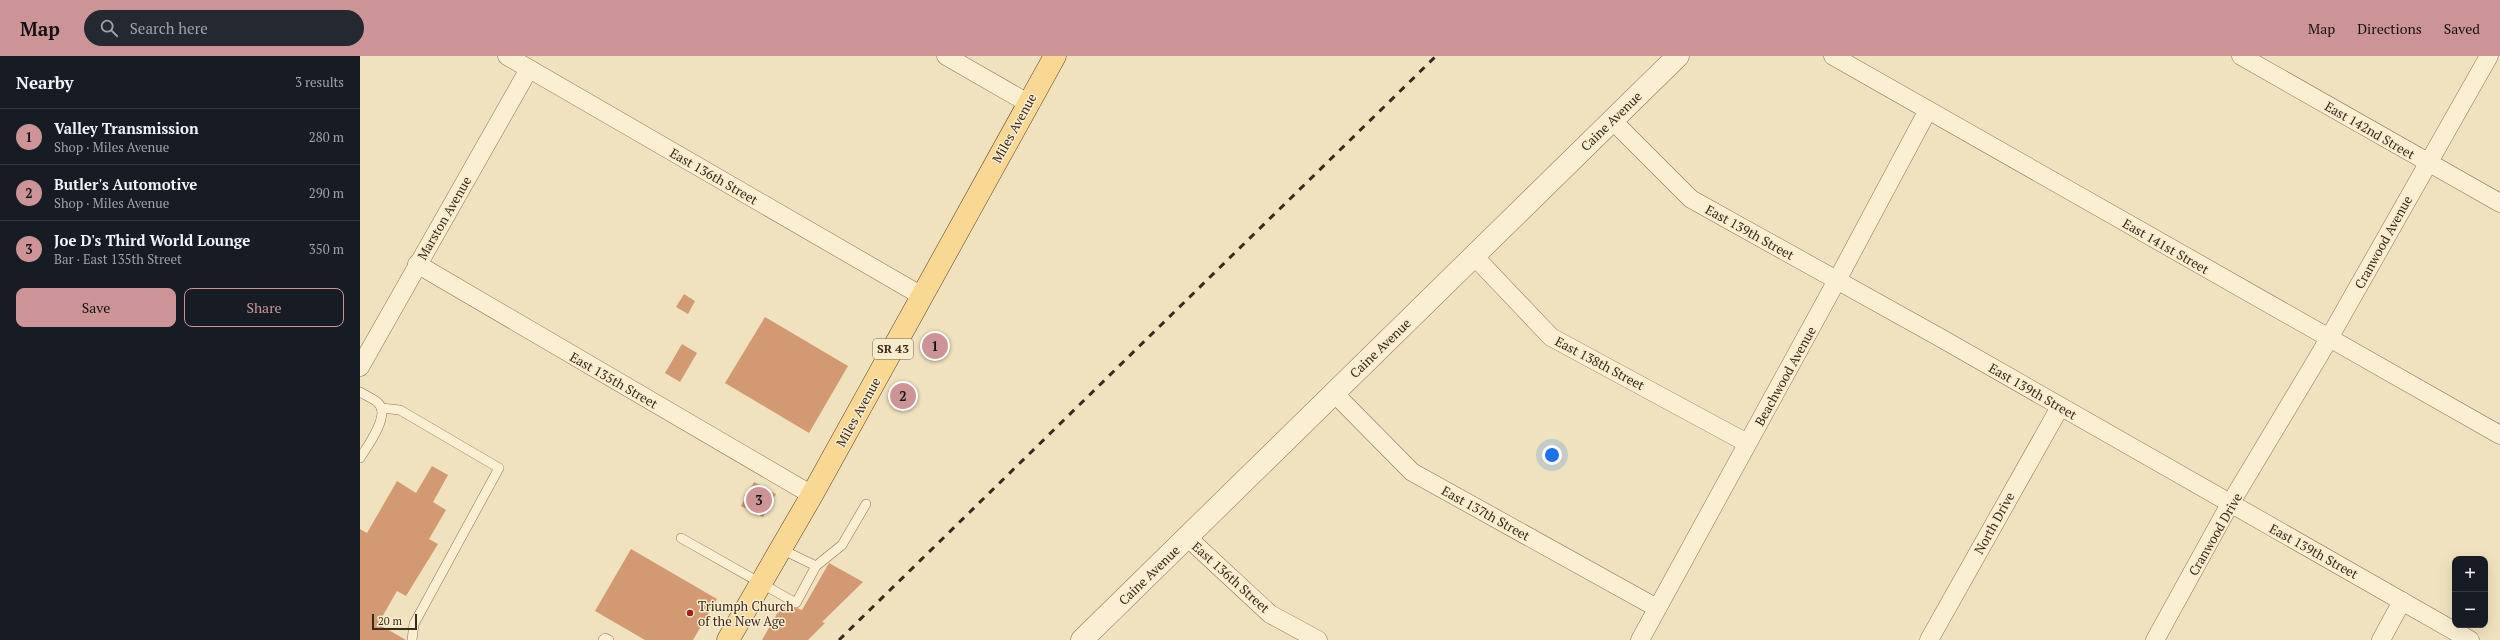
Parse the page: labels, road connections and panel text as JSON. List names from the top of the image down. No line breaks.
{"streets":{"main road":["Miles Avenue","SR 43"],"street":["Caine Avenue","East 142nd Street","East 136th Street","Marston Avenue","East 139th Street","Cranwood Avenue","East 141st Street","East 138th Street","Beachwood Avenue","East 135th Street","East 137th Street","North Drive","Cranwood Drive"]},"crossings":[["Caine Avenue","East 136th Street"],["Caine Avenue","East 139th Street"],["Caine Avenue","East 138th Street"],["Caine Avenue","East 137th Street"],["Miles Avenue","East 136th Street"],["Miles Avenue","East 135th Street"],["East 142nd Street","Cranwood Avenue"],["East 136th Street","Marston Avenue"],["Marston Avenue","East 135th Street"],["East 139th Street","Beachwood Avenue"],["East 139th Street","North Drive"],["East 139th Street","Cranwood Drive"],["Cranwood Avenue","East 141st Street"],["Cranwood Avenue","Cranwood Drive"],["East 141st Street","Beachwood Avenue"],["East 138th Street","Beachwood Avenue"],["Beachwood Avenue","East 137th Street"]],"places":["Triumph Church of the New Age"],"scale_bar":"20 m","page":{"header":"Map","search":"Search here","nav":["Map","Directions","Saved"],"heading":["Nearby","3 results"],"list":[{"mark":"1","name":"Valley Transmission","note":"Shop · Miles Avenue","value":"280 m"},{"mark":"2","name":"Butler's Automotive","note":"Shop · Miles Avenue","value":"290 m"},{"mark":"3","name":"Joe D's Third World Lounge","note":"Bar · East 135th Street","value":"350 m"}],"buttons":["Save","Share"],"pins":["1","2","3"],"map_buttons":["+","−"],"scale":"20 m"}}
